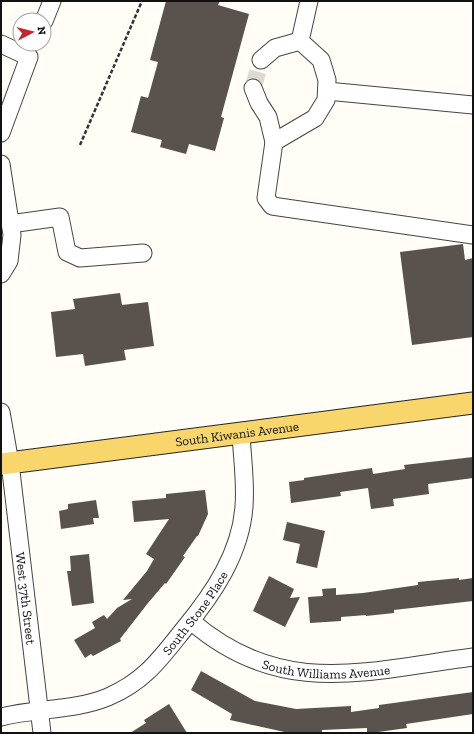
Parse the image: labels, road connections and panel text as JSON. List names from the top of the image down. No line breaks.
{"streets":{"main road":["South Kiwanis Avenue"],"street":["West 37th Street","South Stone Place","South Williams Avenue"]},"crossings":[["South Kiwanis Avenue","West 37th Street"],["South Kiwanis Avenue","South Stone Place"],["West 37th Street","South Stone Place"],["South Stone Place","South Williams Avenue"]],"north":"right"}
